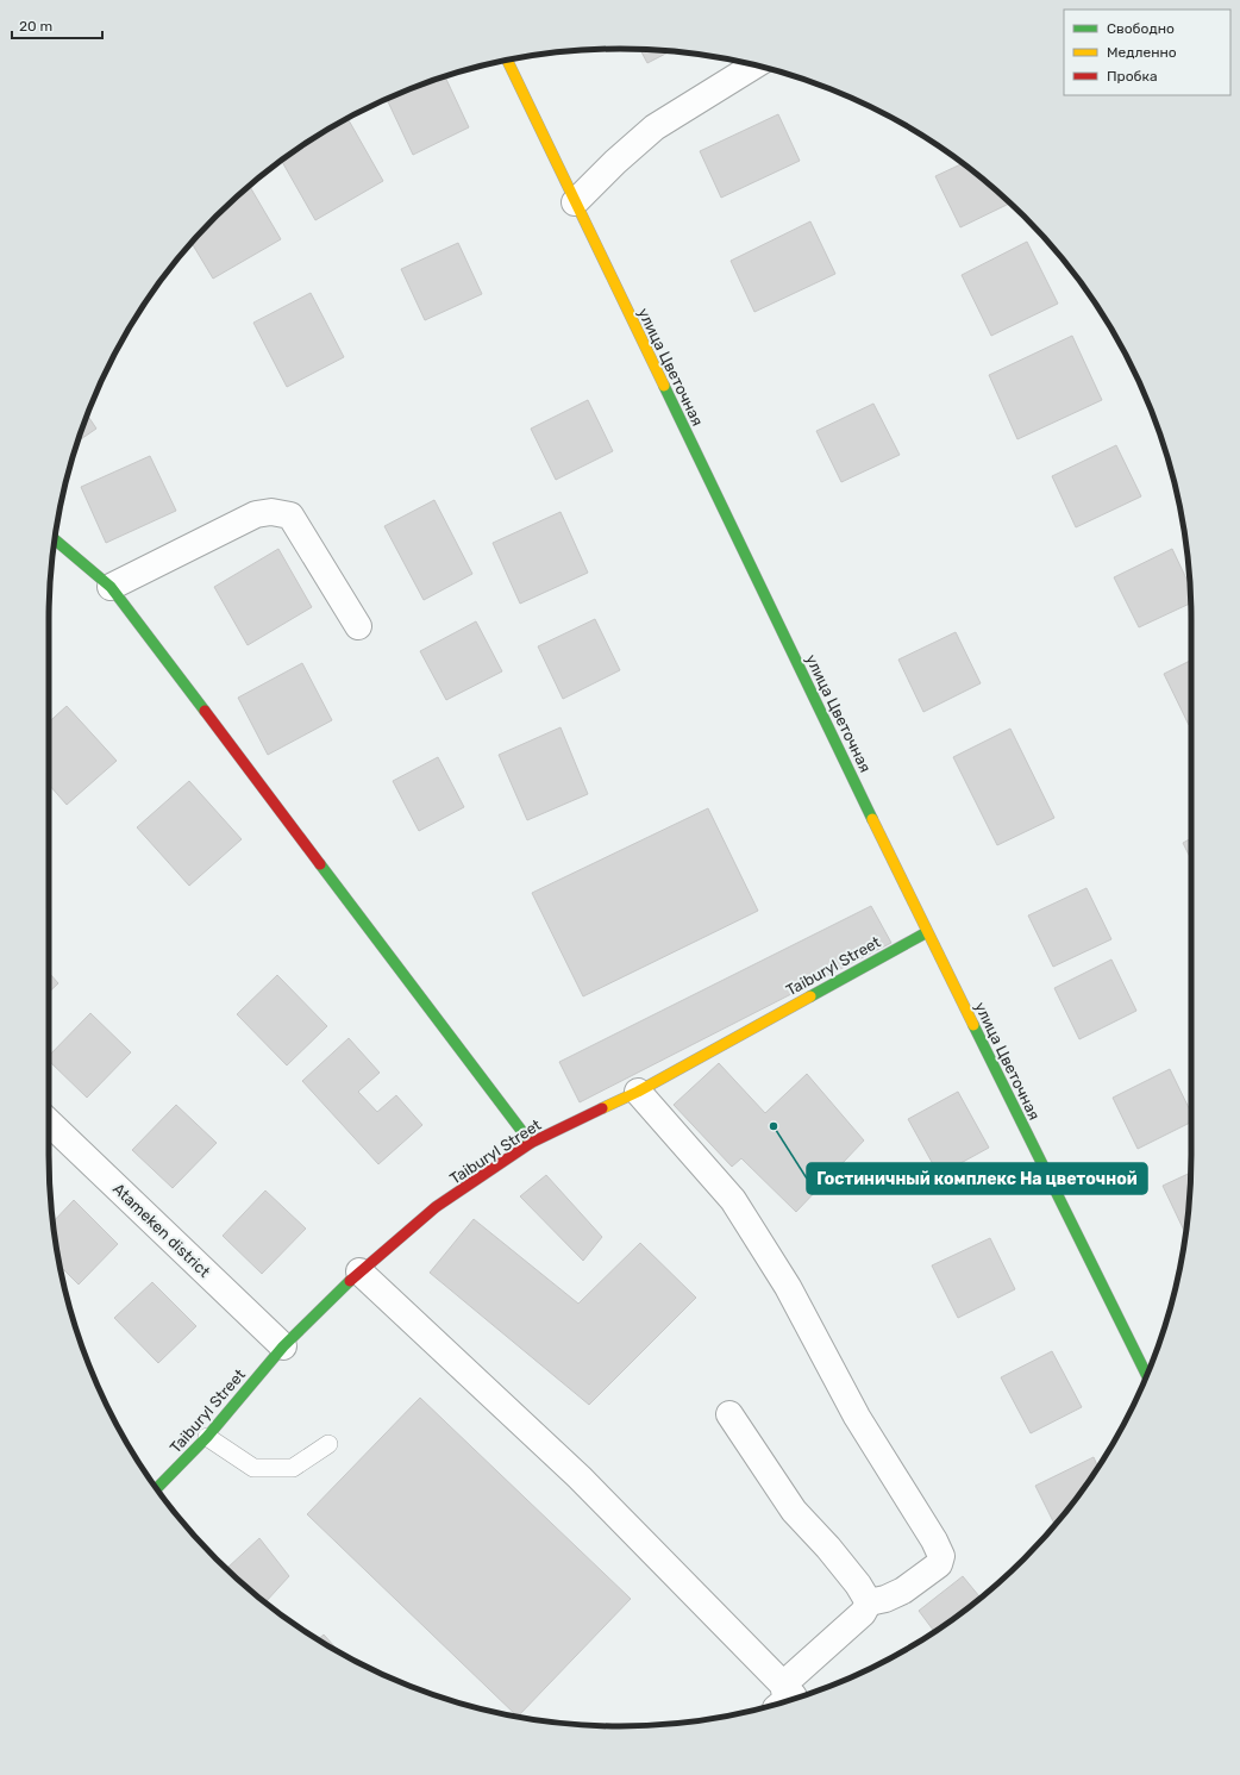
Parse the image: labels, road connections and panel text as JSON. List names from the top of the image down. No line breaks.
{"streets":{"street":["улица Цветочная","Taiburyl Street","Atameken district"]},"crossings":[["улица Цветочная","Taiburyl Street"],["Taiburyl Street","Atameken district"]],"places":["Гостиничный комплекс На цветочной"],"legend":["Свободно","Медленно","Пробка"],"scale_bar":"20 m"}
